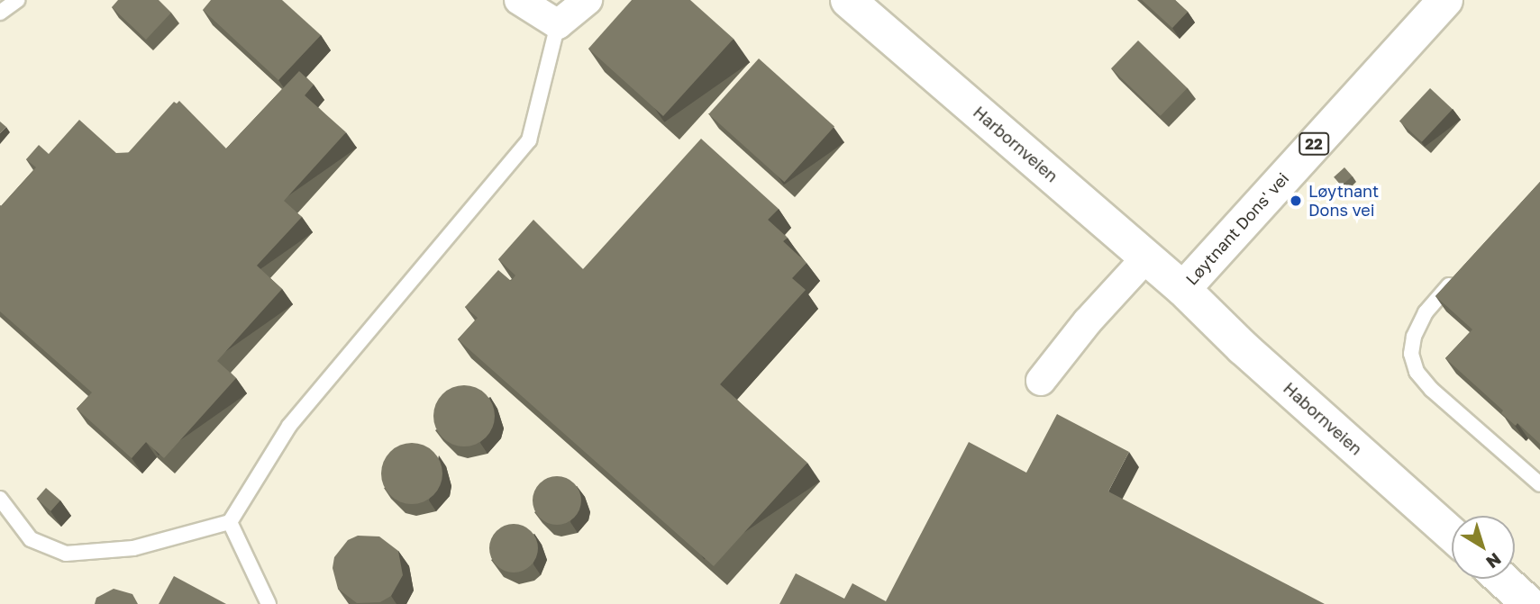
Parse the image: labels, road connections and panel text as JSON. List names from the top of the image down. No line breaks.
{"streets":{"main road":["Harbornveien","22","Løytnant Dons' vei","Habornveien"]},"crossings":[["Harbornveien","Løytnant Dons' vei"],["Harbornveien","Habornveien"],["Løytnant Dons' vei","Habornveien"]],"places":["Løytnant Dons vei"],"north":"bottom right"}
